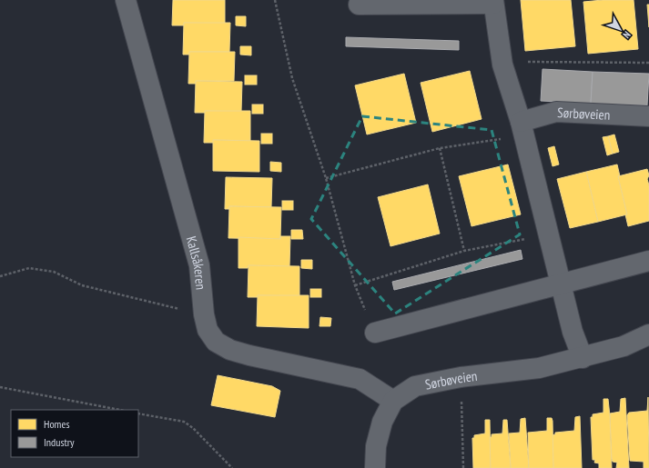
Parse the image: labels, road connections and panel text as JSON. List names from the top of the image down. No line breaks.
{"streets":{"street":["Sørbøveien","Kallsåkeren"]},"crossings":[["Sørbøveien","Kallsåkeren"]],"legend":["Homes","Industry"],"north":"bottom right"}
